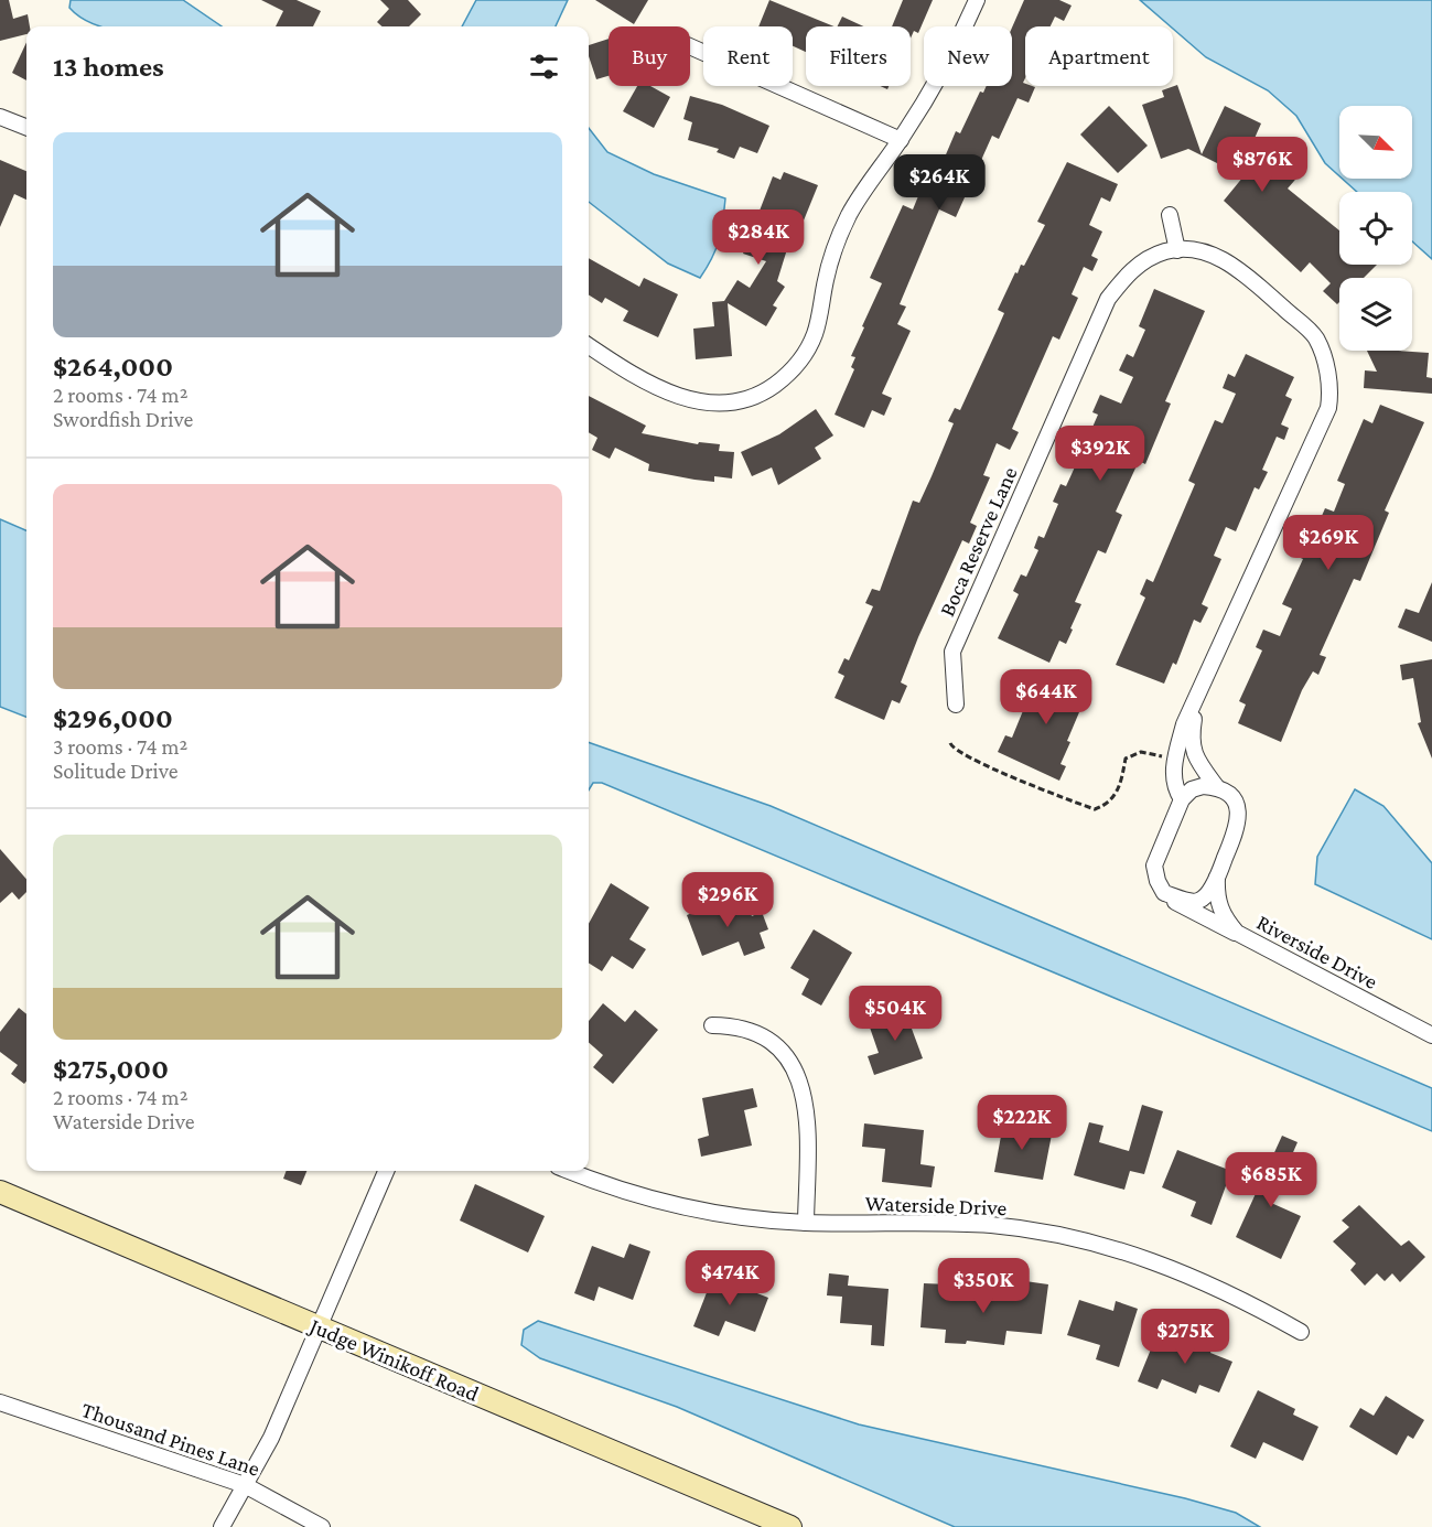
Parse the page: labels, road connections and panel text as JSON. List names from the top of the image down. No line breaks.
{"streets":{"street":["Boca Reserve Lane","Riverside Drive","Waterside Drive","Judge Winikoff Road","Thousand Pines Lane"]},"crossings":[["Boca Reserve Lane","Riverside Drive"]],"north":"bottom right","page":{"chip":["Buy","Rent","Filters","New","Apartment"],"heading":"13 homes","list":[{"name":"$264,000","note":"2 rooms · 74 m² · Swordfish Drive"},{"name":"$296,000","note":"3 rooms · 74 m² · Solitude Drive"},{"name":"$275,000","note":"2 rooms · 74 m² · Waterside Drive"}],"price":["$876K","$264K","$284K","$392K","$269K","$644K","$296K","$504K","$222K","$685K","$474K","$350K","$275K"]}}
